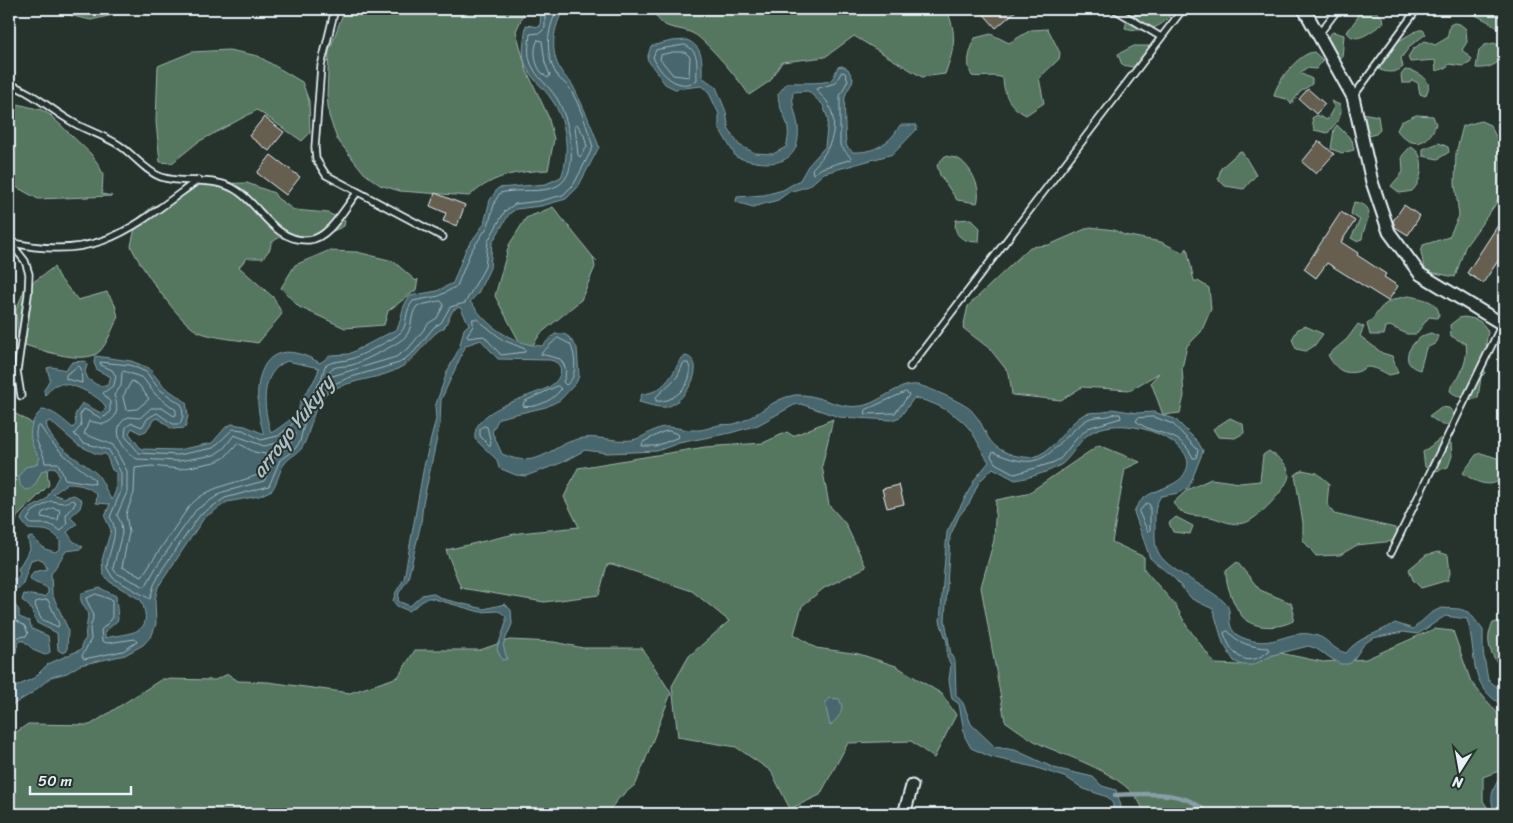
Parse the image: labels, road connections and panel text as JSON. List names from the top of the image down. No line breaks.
{"water":["arroyo Yukyry"],"scale_bar":"50 m","north":"bottom"}
